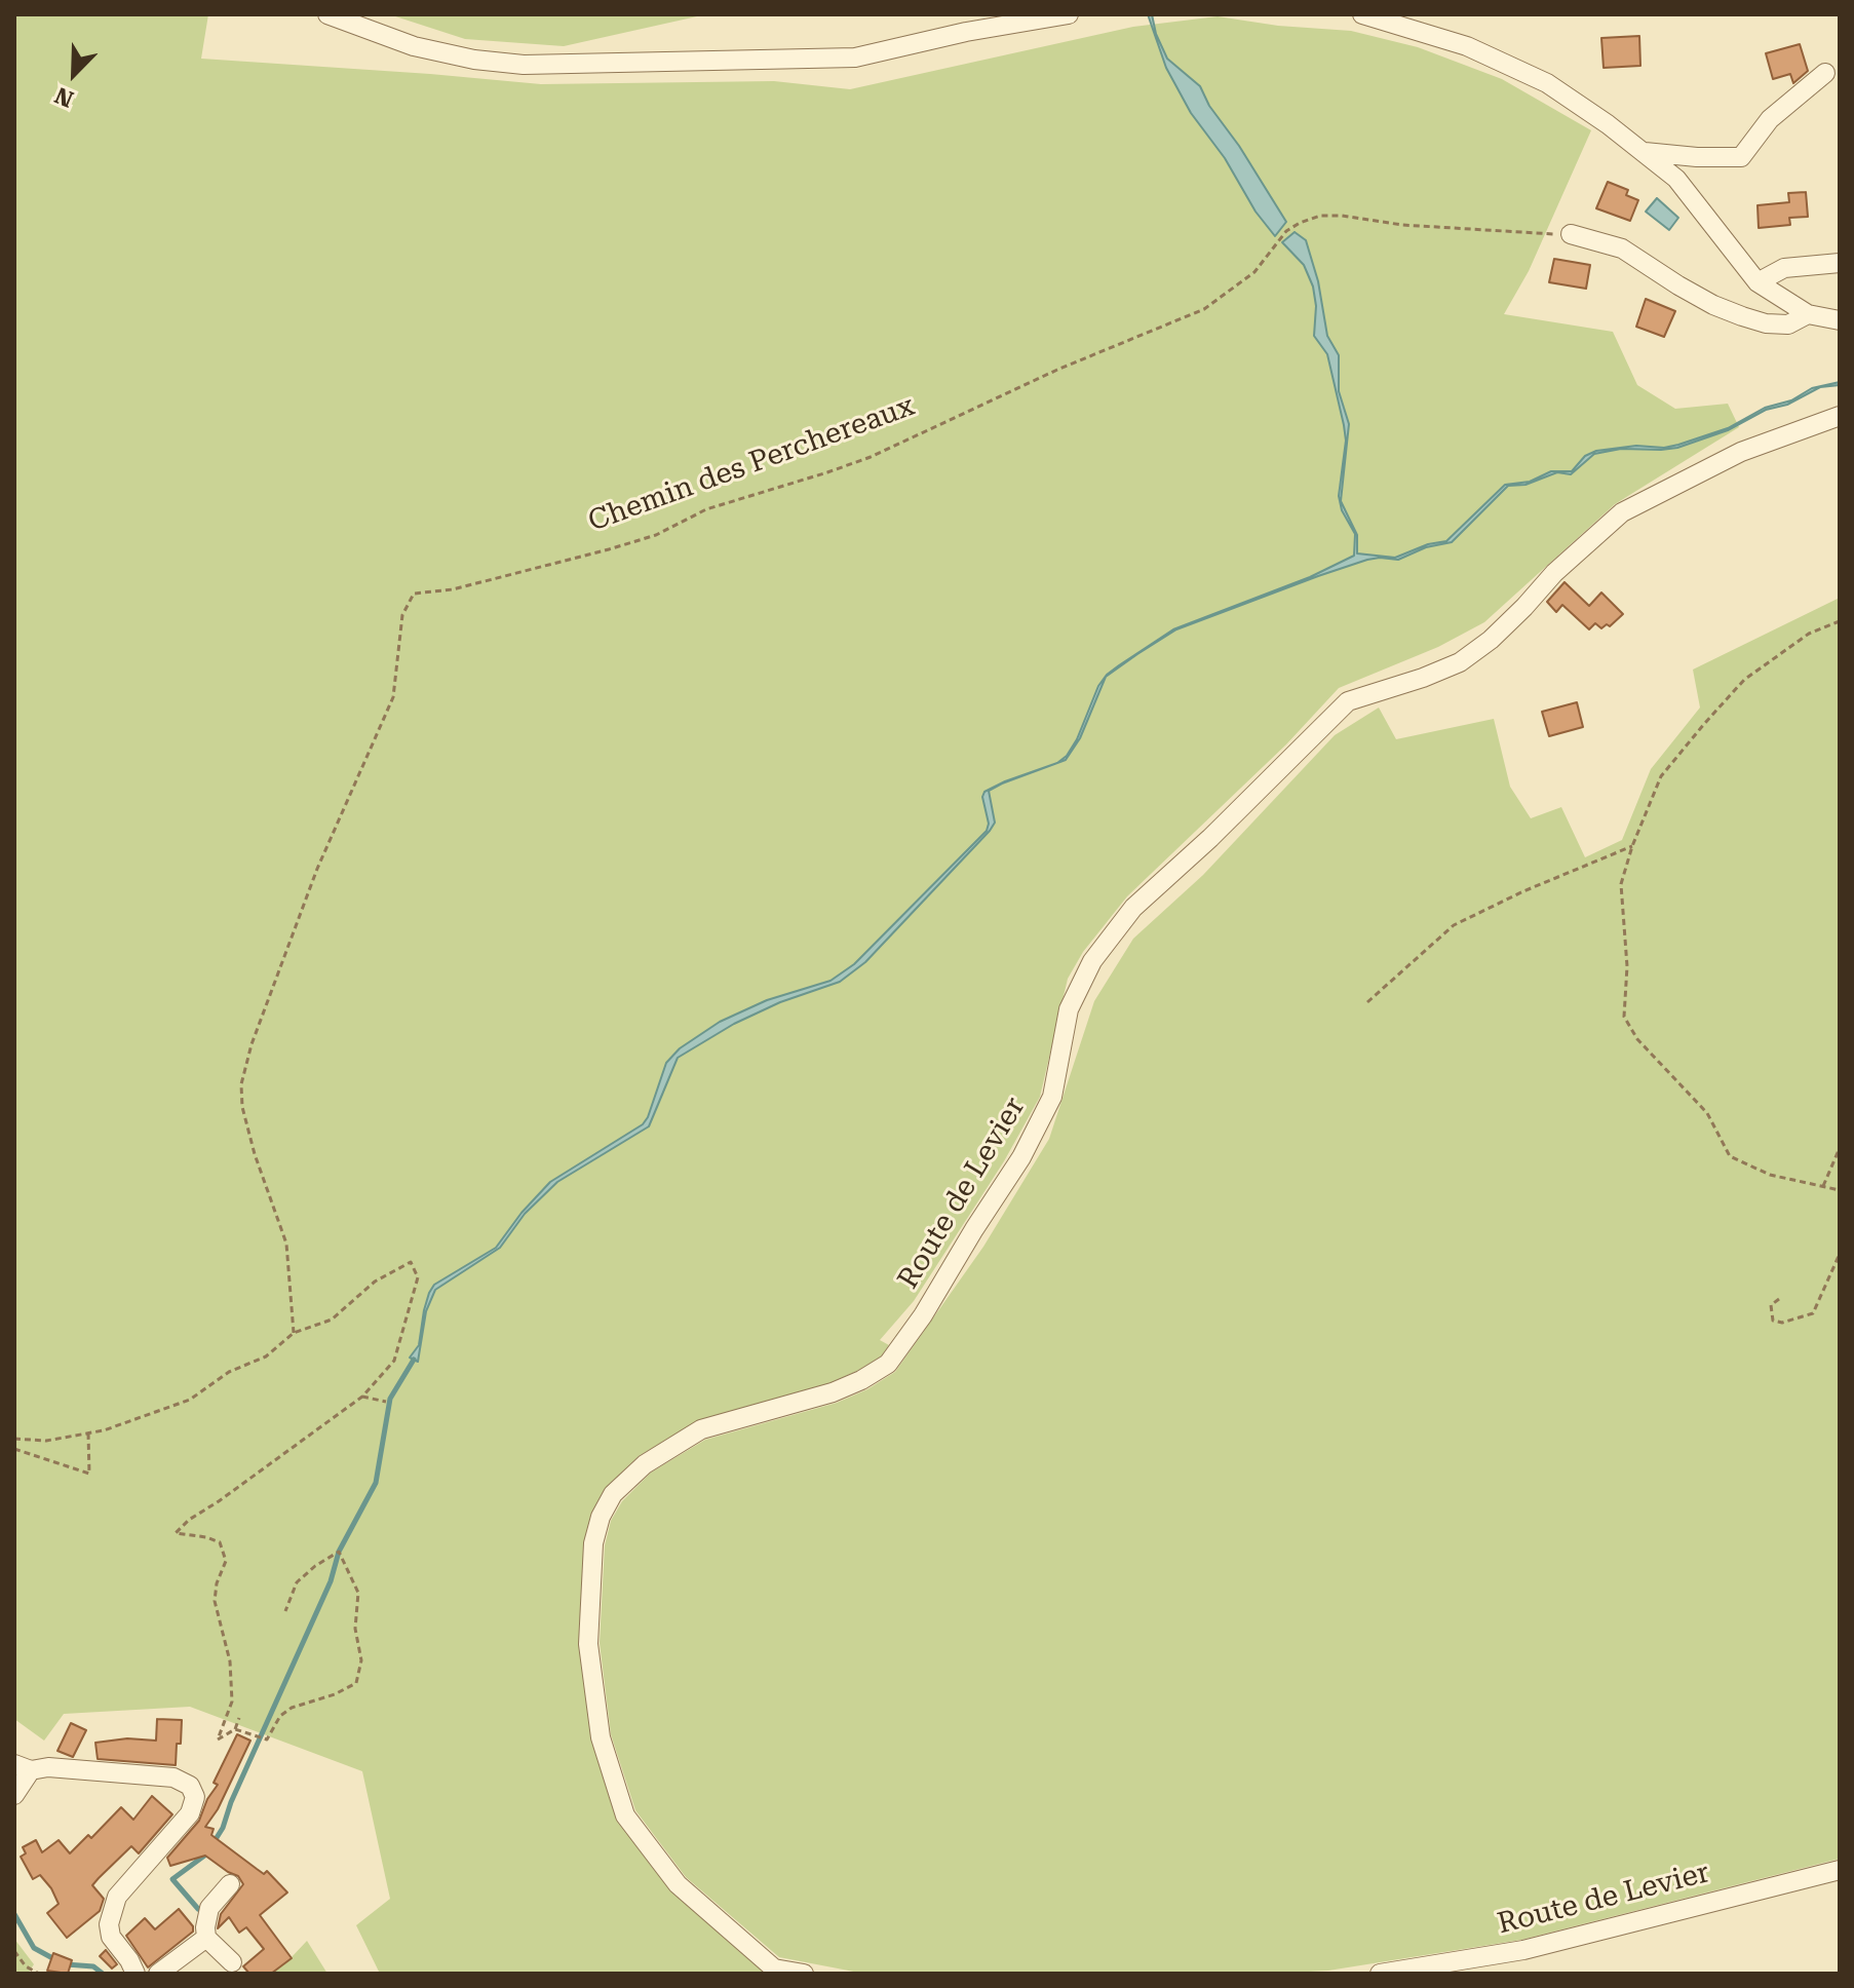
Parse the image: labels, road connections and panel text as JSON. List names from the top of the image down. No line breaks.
{"streets":{"street":["Route de Levier"],"path":["Chemin des Perchereaux"]},"north":"bottom left"}
